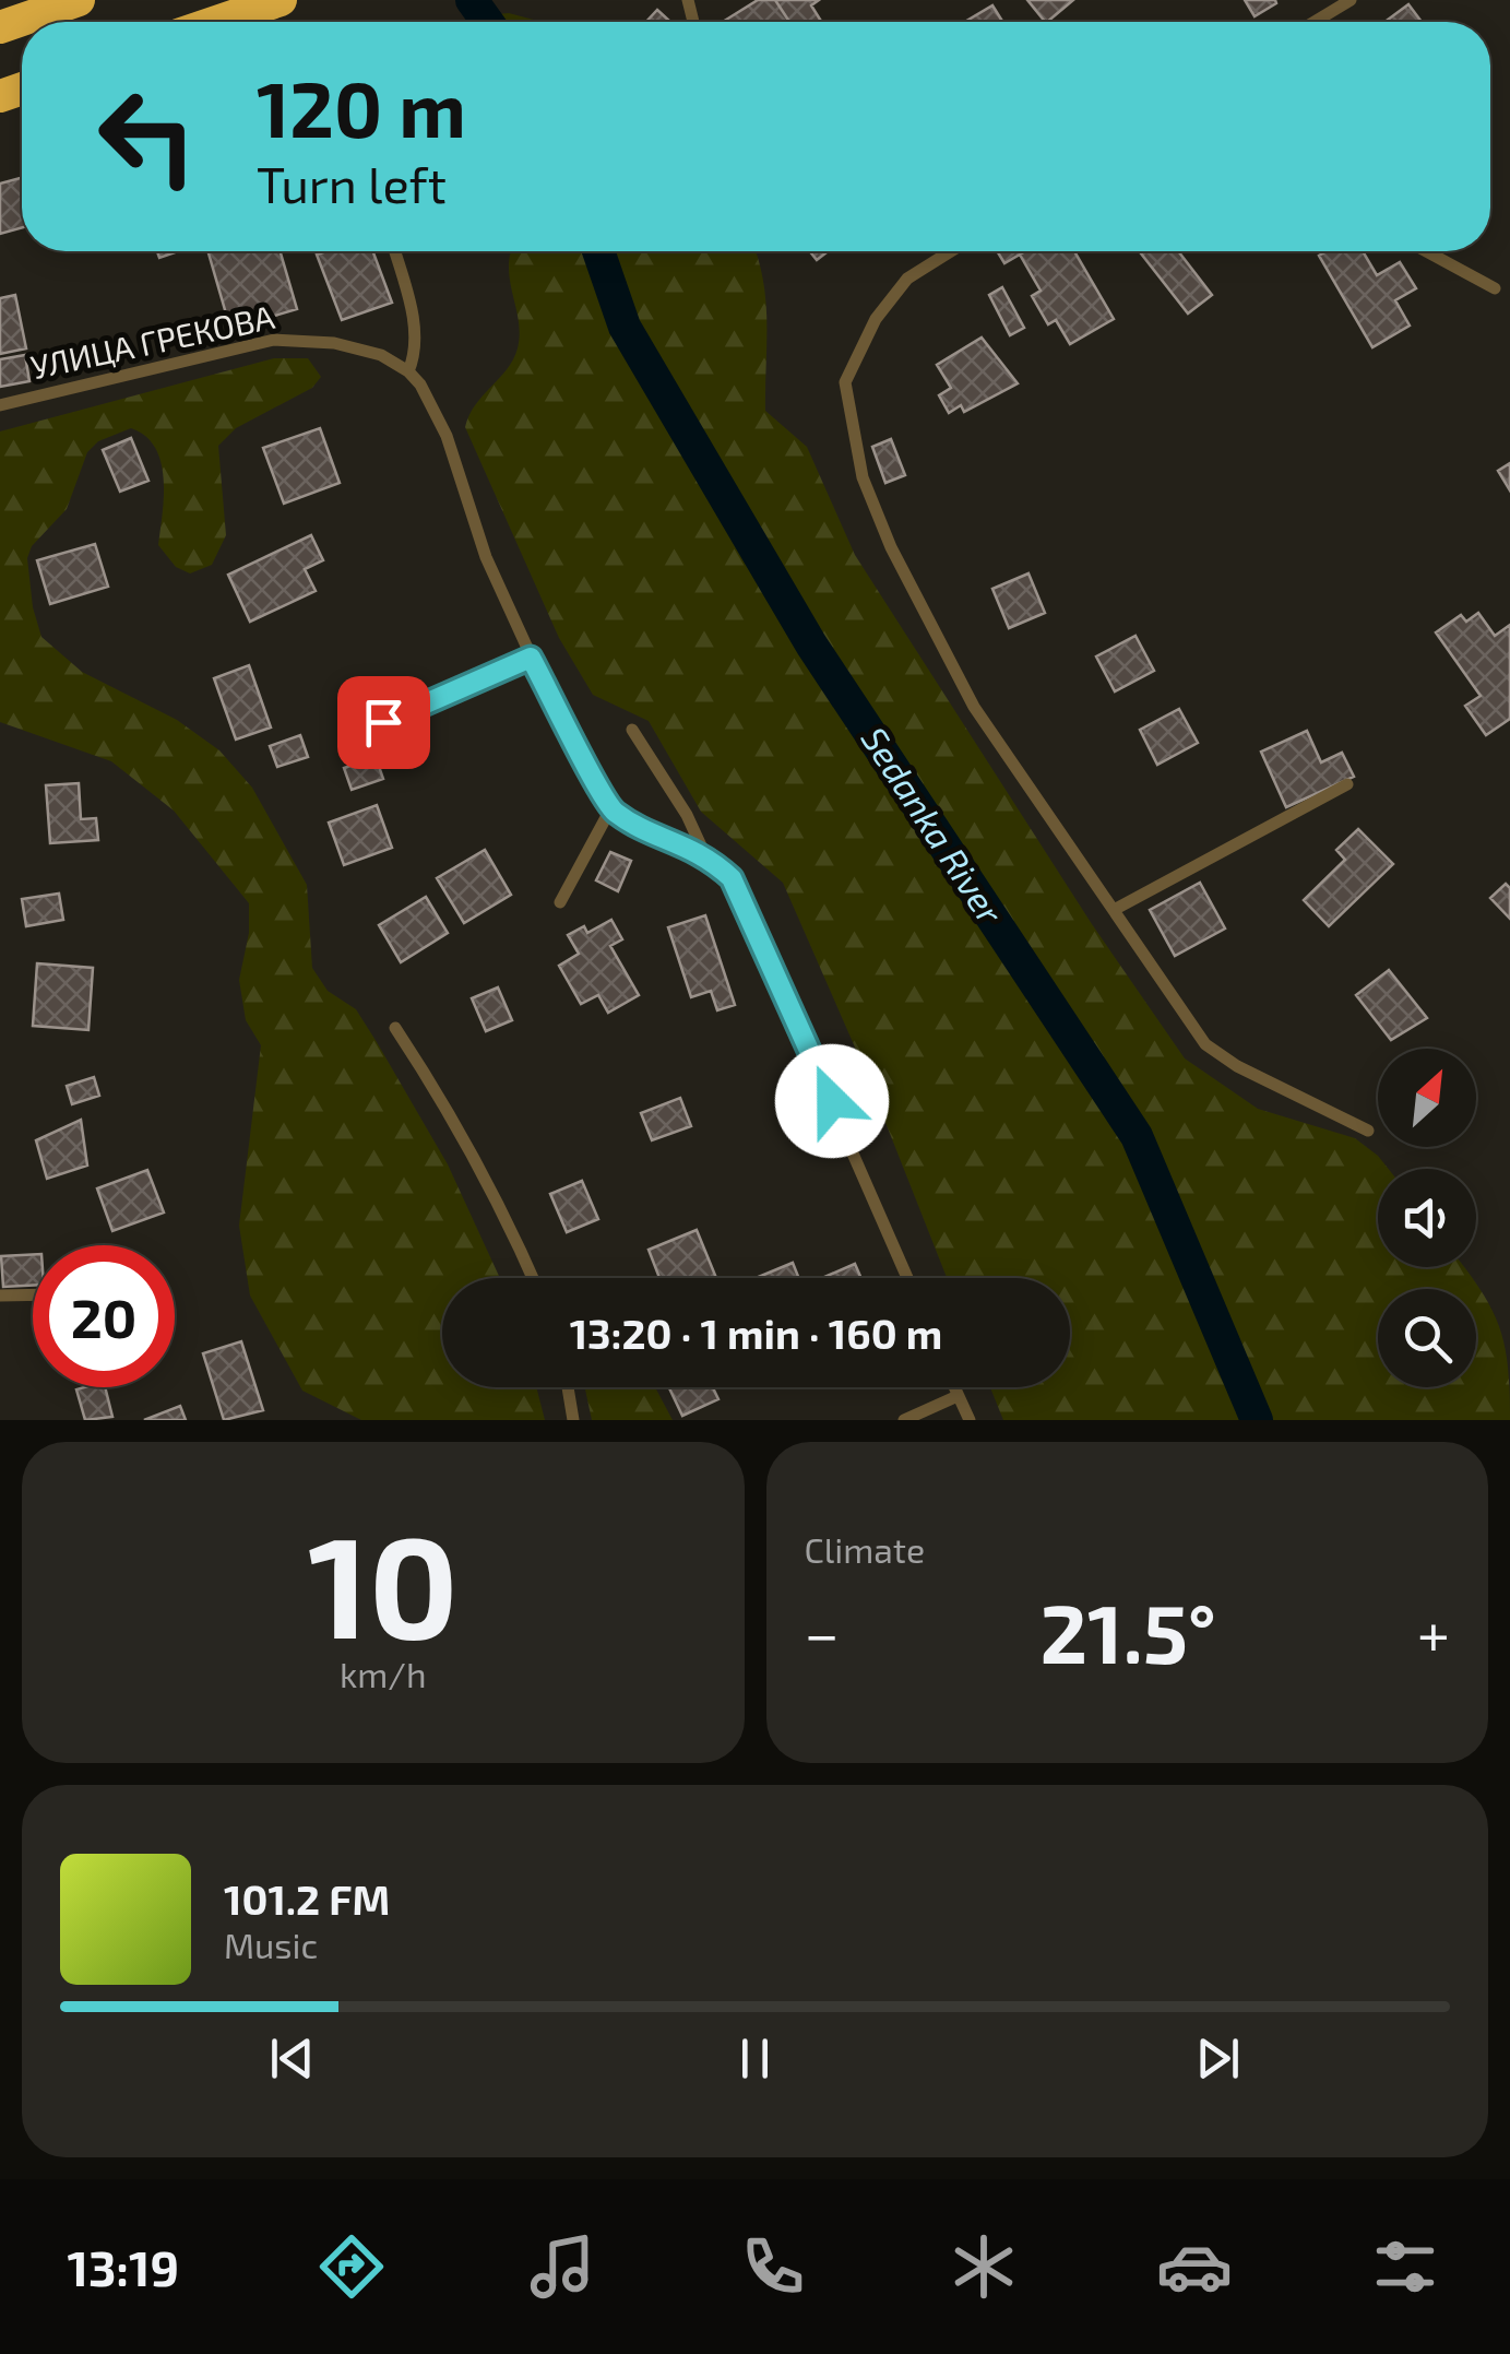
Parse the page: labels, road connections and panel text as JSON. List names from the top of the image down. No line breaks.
{"streets":{"lane":["УЛИЦА ГРЕКОВА"]},"water":["Sedanka River"],"north":"top right","page":{"turn":["120 m","Turn left"],"limit":"20","trip":"13:20 · 1 min · 160 m","tile":[["10","km/h"],"Climate"],"heat":["−","21.5°","+"],"song":["101.2 FM","Music"],"tabs":"13:19"}}
